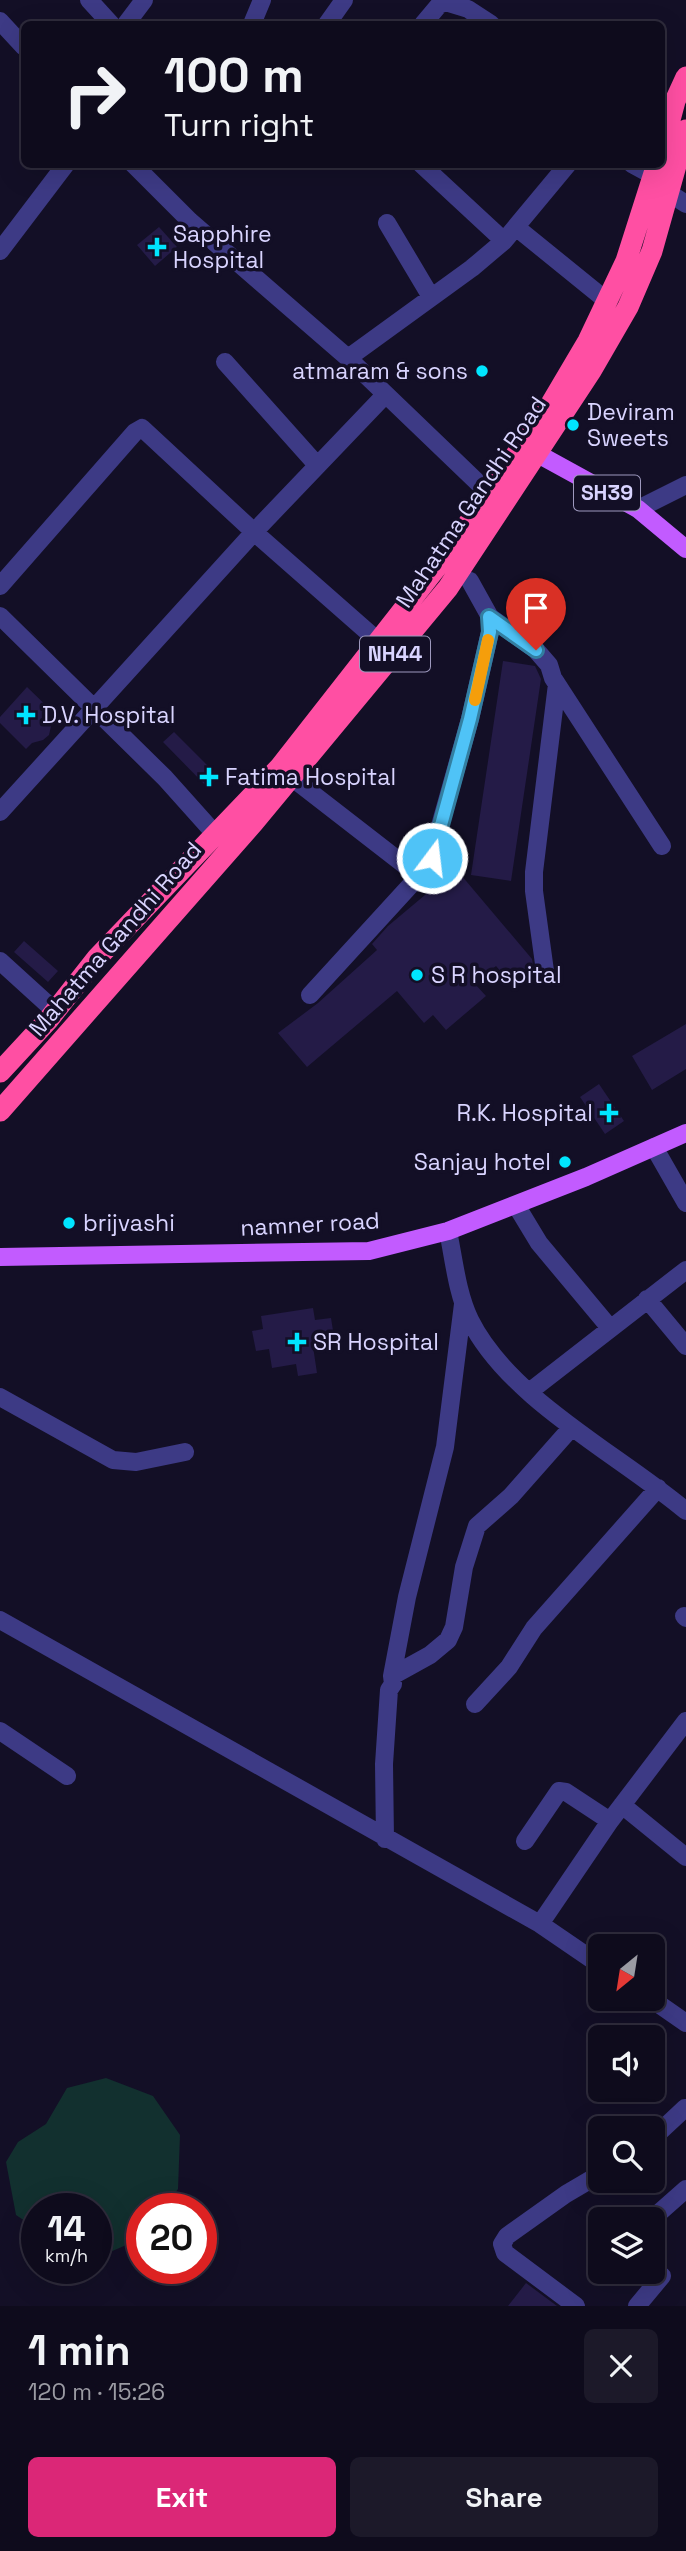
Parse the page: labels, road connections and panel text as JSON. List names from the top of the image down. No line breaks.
{"streets":{"highway":["Mahatma Gandhi Road","NH44"],"main road":["SH39","namner road"]},"crossings":[["SH39","Mahatma Gandhi Road"]],"places":{"health":["Sapphire Hospital","D.V. Hospital","Fatima Hospital","R.K. Hospital","SR Hospital"],"other":["atmaram & sons","Deviram Sweets","S R hospital","Sanjay hotel","brijvashi"]},"north":"bottom left","page":{"turn":["100 m","Turn right"],"speed":"14 km/h","limit":"20","heading":["1 min","120 m · 15:26"],"buttons":["Exit","Share"]}}
